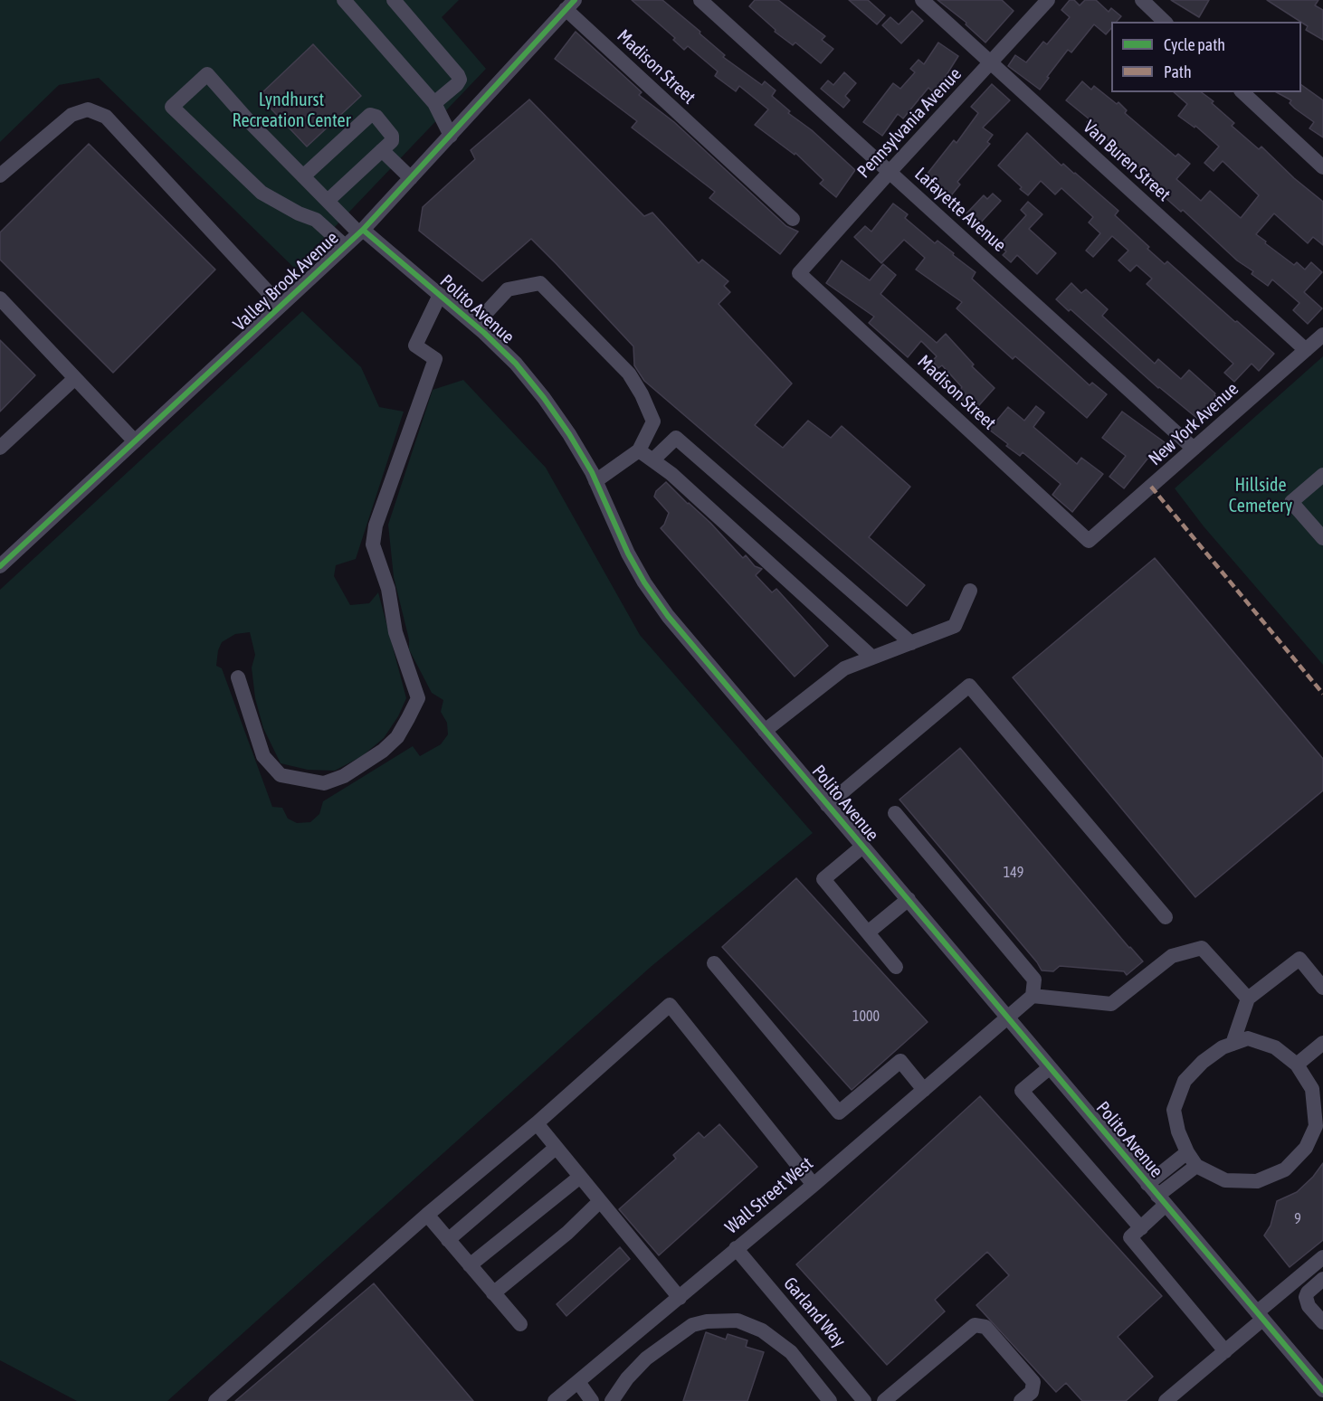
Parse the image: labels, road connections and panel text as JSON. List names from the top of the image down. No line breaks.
{"streets":{"street":["Madison Street","Pennsylvania Avenue","Van Buren Street","Lafayette Avenue","Valley Brook Avenue","Polito Avenue","New York Avenue","Wall Street West","Garland Way"]},"crossings":[["Madison Street","Pennsylvania Avenue"],["Madison Street","Valley Brook Avenue"],["Madison Street","New York Avenue"],["Pennsylvania Avenue","Van Buren Street"],["Pennsylvania Avenue","Lafayette Avenue"],["Van Buren Street","New York Avenue"],["Lafayette Avenue","New York Avenue"],["Valley Brook Avenue","Polito Avenue"],["Polito Avenue","Wall Street West"],["Wall Street West","Garland Way"]],"parks":["Lyndhurst Recreation Center","Hillside Cemetery"],"house_numbers":["149","1000","9"],"legend":["Cycle path","Path"]}
